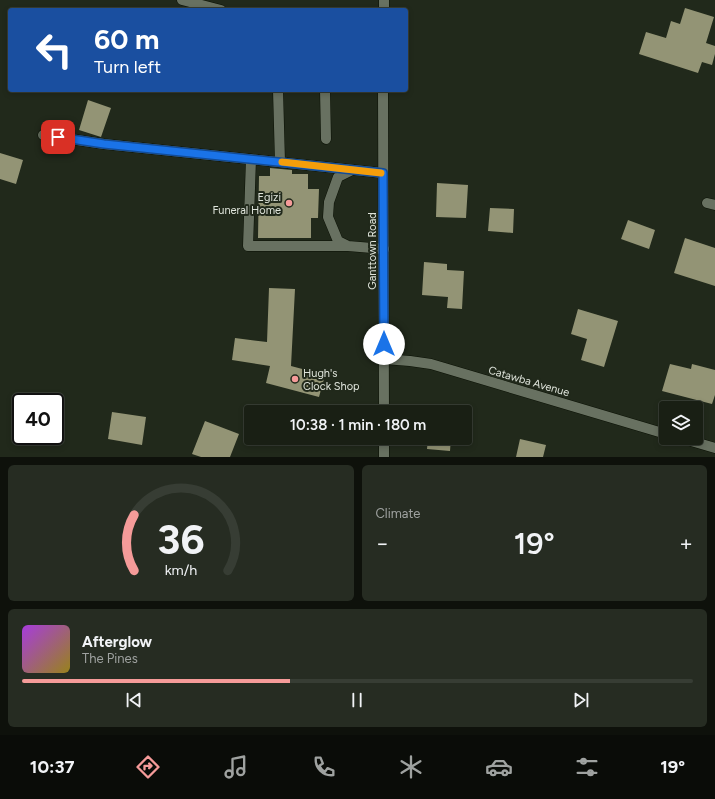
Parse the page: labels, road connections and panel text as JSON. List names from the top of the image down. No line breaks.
{"streets":{"street":["Ganttown Road","Catawba Avenue"]},"crossings":[["Ganttown Road","Catawba Avenue"]],"places":["Egizi Funeral Home","Hugh's Clock Shop"],"page":{"turn":["60 m","Turn left"],"limit":"40","trip":"10:38 · 1 min · 180 m","tile":"Climate","heat":["−","19°","+"],"song":["Afterglow","The Pines"],"tabs":["10:37","19°"],"gauge":["36","km/h"]}}
